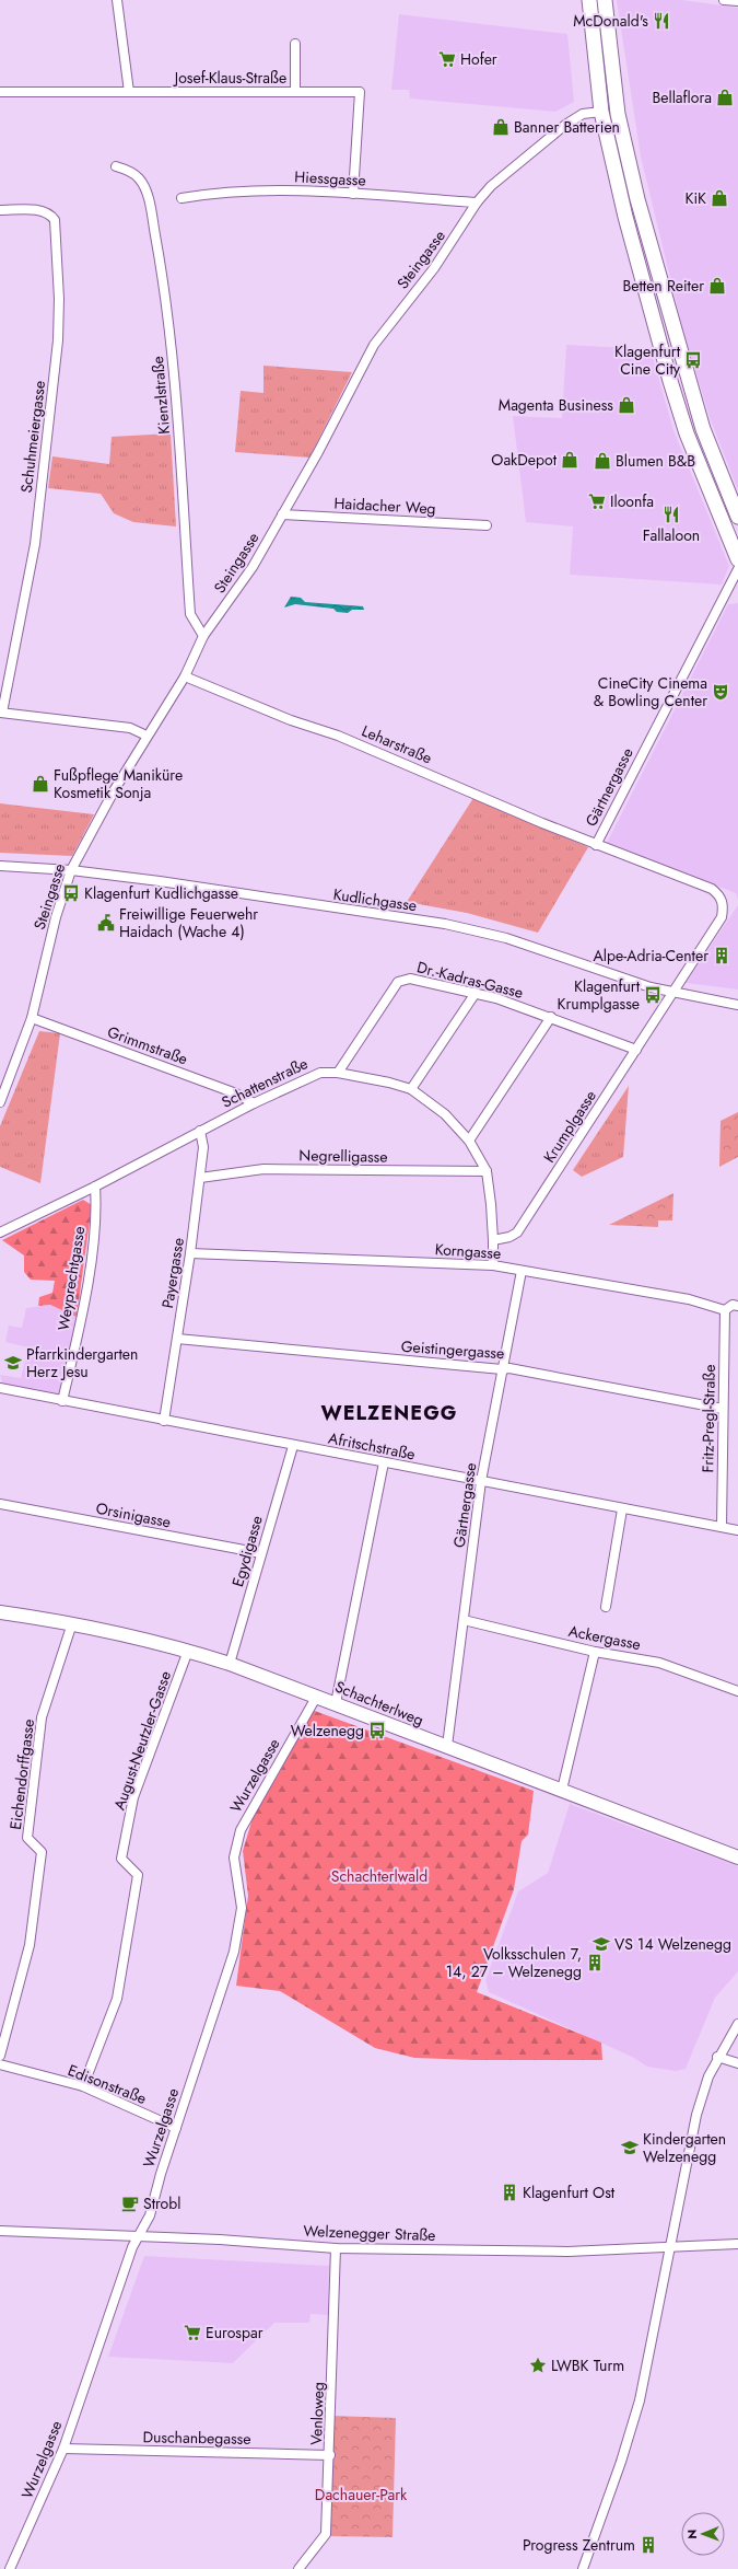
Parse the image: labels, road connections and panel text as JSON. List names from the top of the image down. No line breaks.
{"streets":{"street":["Josef-Klaus-Straße","Hiessgasse","Steingasse","Kienzlstraße","Schuhmeiergasse","Haidacher Weg","Leharstraße","Gärtnergasse","Kudlichgasse","Dr.-Kadras-Gasse","Grimmstraße","Schattenstraße","Krumplgasse","Negrelligasse","Korngasse","Payergasse","Weyprechtgasse","Geistingergasse","Fritz-Pregl-Straße","Afritschstraße","Orsinigasse","Egydigasse","Ackergasse","Schachterlweg","August-Neutzler-Gasse","Eichendorffgasse","Wurzelgasse","Edisonstraße","Welzenegger Straße","Venloweg","Duschanbegasse"]},"crossings":[["Josef-Klaus-Straße","Hiessgasse"],["Hiessgasse","Steingasse"],["Steingasse","Kienzlstraße"],["Steingasse","Haidacher Weg"],["Steingasse","Leharstraße"],["Steingasse","Kudlichgasse"],["Steingasse","Grimmstraße"],["Leharstraße","Gärtnergasse"],["Gärtnergasse","Kudlichgasse"],["Gärtnergasse","Krumplgasse"],["Gärtnergasse","Korngasse"],["Gärtnergasse","Geistingergasse"],["Gärtnergasse","Afritschstraße"],["Gärtnergasse","Ackergasse"],["Gärtnergasse","Schachterlweg"],["Kudlichgasse","Krumplgasse"],["Dr.-Kadras-Gasse","Schattenstraße"],["Dr.-Kadras-Gasse","Krumplgasse"],["Grimmstraße","Schattenstraße"],["Schattenstraße","Krumplgasse"],["Schattenstraße","Negrelligasse"],["Schattenstraße","Payergasse"],["Schattenstraße","Weyprechtgasse"],["Negrelligasse","Payergasse"],["Korngasse","Payergasse"],["Korngasse","Fritz-Pregl-Straße"],["Payergasse","Geistingergasse"],["Payergasse","Afritschstraße"],["Weyprechtgasse","Afritschstraße"],["Geistingergasse","Fritz-Pregl-Straße"],["Fritz-Pregl-Straße","Afritschstraße"],["Afritschstraße","Egydigasse"],["Orsinigasse","Egydigasse"],["Egydigasse","Schachterlweg"],["Schachterlweg","August-Neutzler-Gasse"],["Schachterlweg","Eichendorffgasse"],["Schachterlweg","Wurzelgasse"],["August-Neutzler-Gasse","Edisonstraße"],["Wurzelgasse","Edisonstraße"],["Wurzelgasse","Welzenegger Straße"],["Wurzelgasse","Duschanbegasse"],["Welzenegger Straße","Venloweg"],["Venloweg","Duschanbegasse"]],"districts":["WELZENEGG"],"parks":["Schachterlwald","Dachauer-Park"],"places":{"restaurant":["McDonald's","Fallaloon"],"supermarket":["Hofer","Iloonfa","Eurospar"],"shop":["Bellaflora","Banner Batterien","KiK","Betten Reiter","Magenta Business","OakDepot","Blumen B&B","Fußpflege Maniküre Kosmetik Sonja"],"bus stop":["Klagenfurt Cine City","Klagenfurt Kudlichgasse","Klagenfurt Krumplgasse","Welzenegg"],"theatre":["CineCity Cinema & Bowling Center"],"public building":["Freiwillige Feuerwehr Haidach (Wache 4)"],"building":["Alpe-Adria-Center","Volksschulen 7, 14, 27 – Welzenegg","Klagenfurt Ost","Progress Zentrum"],"school or university":["Pfarrkindergarten Herz Jesu","VS 14 Welzenegg","Kindergarten Welzenegg"],"cafe":["Strobl"],"place":["LWBK Turm"]},"north":"left"}
